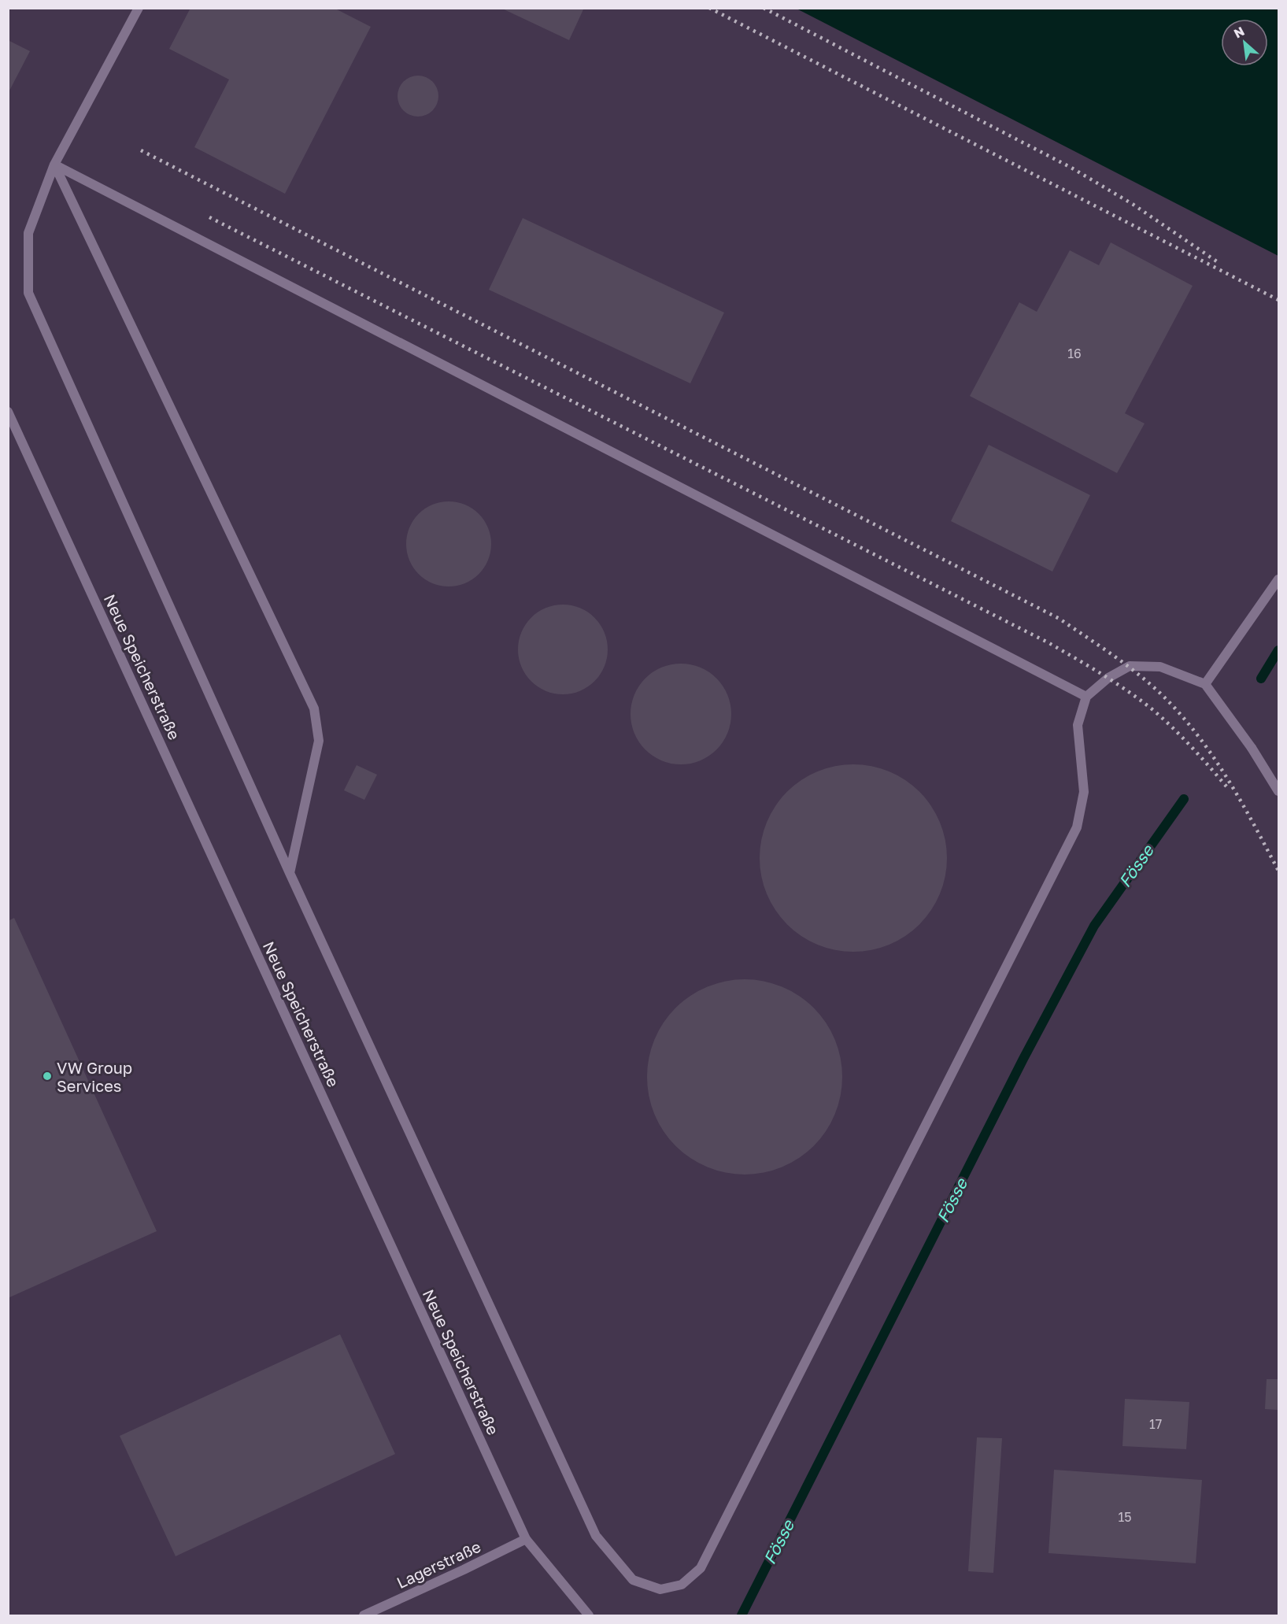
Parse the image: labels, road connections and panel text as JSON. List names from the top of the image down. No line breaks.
{"streets":{"street":["Neue Speicherstraße","Lagerstraße"]},"crossings":[["Neue Speicherstraße","Lagerstraße"]],"water":["Fösse"],"places":["VW Group Services"],"house_numbers":["16","17","15"],"north":"top left"}
